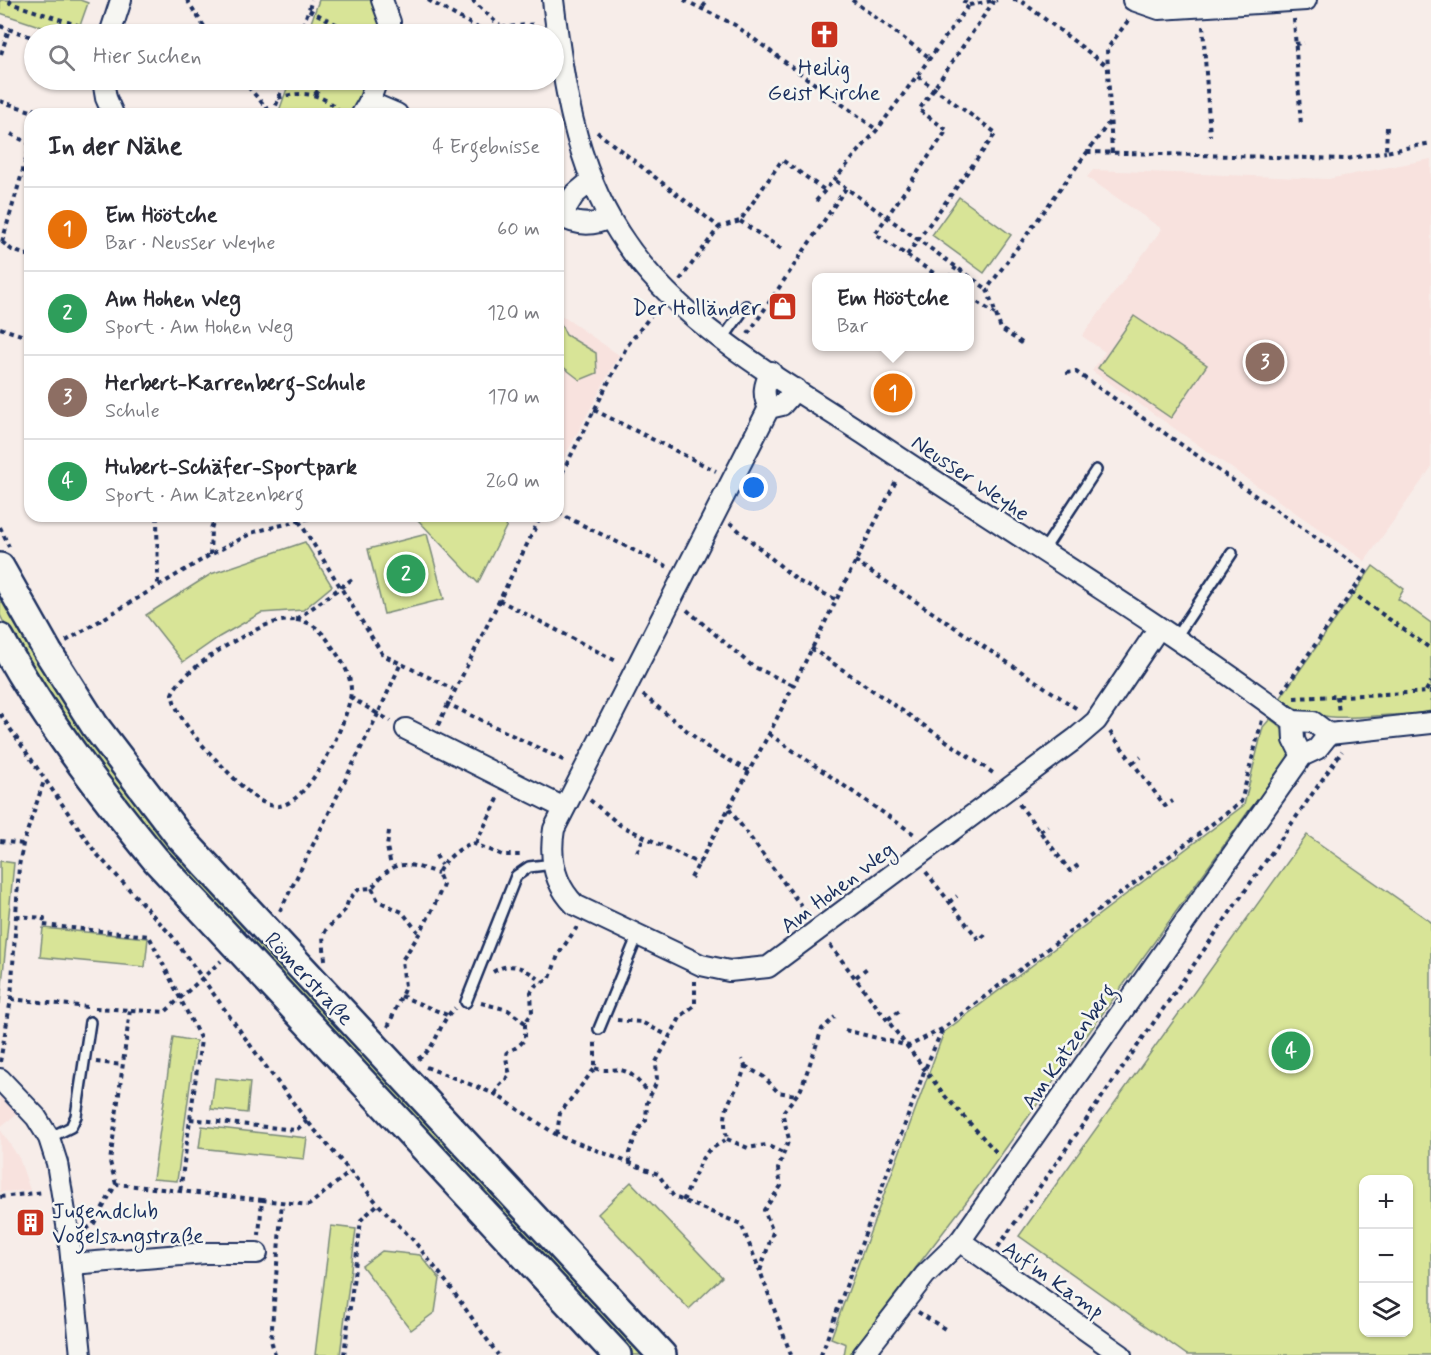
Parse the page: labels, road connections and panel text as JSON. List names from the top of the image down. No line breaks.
{"streets":{"main road":["Römerstraße"],"street":["Neusser Weyhe","Am Hohen Weg","Am Katzenberg","Auf'm Kamp"]},"crossings":[["Neusser Weyhe","Am Hohen Weg"],["Neusser Weyhe","Am Katzenberg"],["Am Katzenberg","Auf'm Kamp"]],"places":{"church":["Heilig Geist Kirche"],"shop":["Der Holländer"],"building":["Jugendclub Vogelsangstraße"]},"page":{"search":"Hier suchen","heading":["In der Nähe","4 Ergebnisse"],"list":[{"mark":"1","name":"Em Höötche","note":"Bar · Neusser Weyhe","value":"60 m"},{"mark":"2","name":"Am Hohen Weg","note":"Sport · Am Hohen Weg","value":"120 m"},{"mark":"3","name":"Herbert-Karrenberg-Schule","note":"Schule","value":"170 m"},{"mark":"4","name":"Hubert-Schäfer-Sportpark","note":"Sport · Am Katzenberg","value":"260 m"}],"popup":["Em Höötche","Bar"],"pins":["3","1","2","4"],"map_buttons":["+","−"]}}
